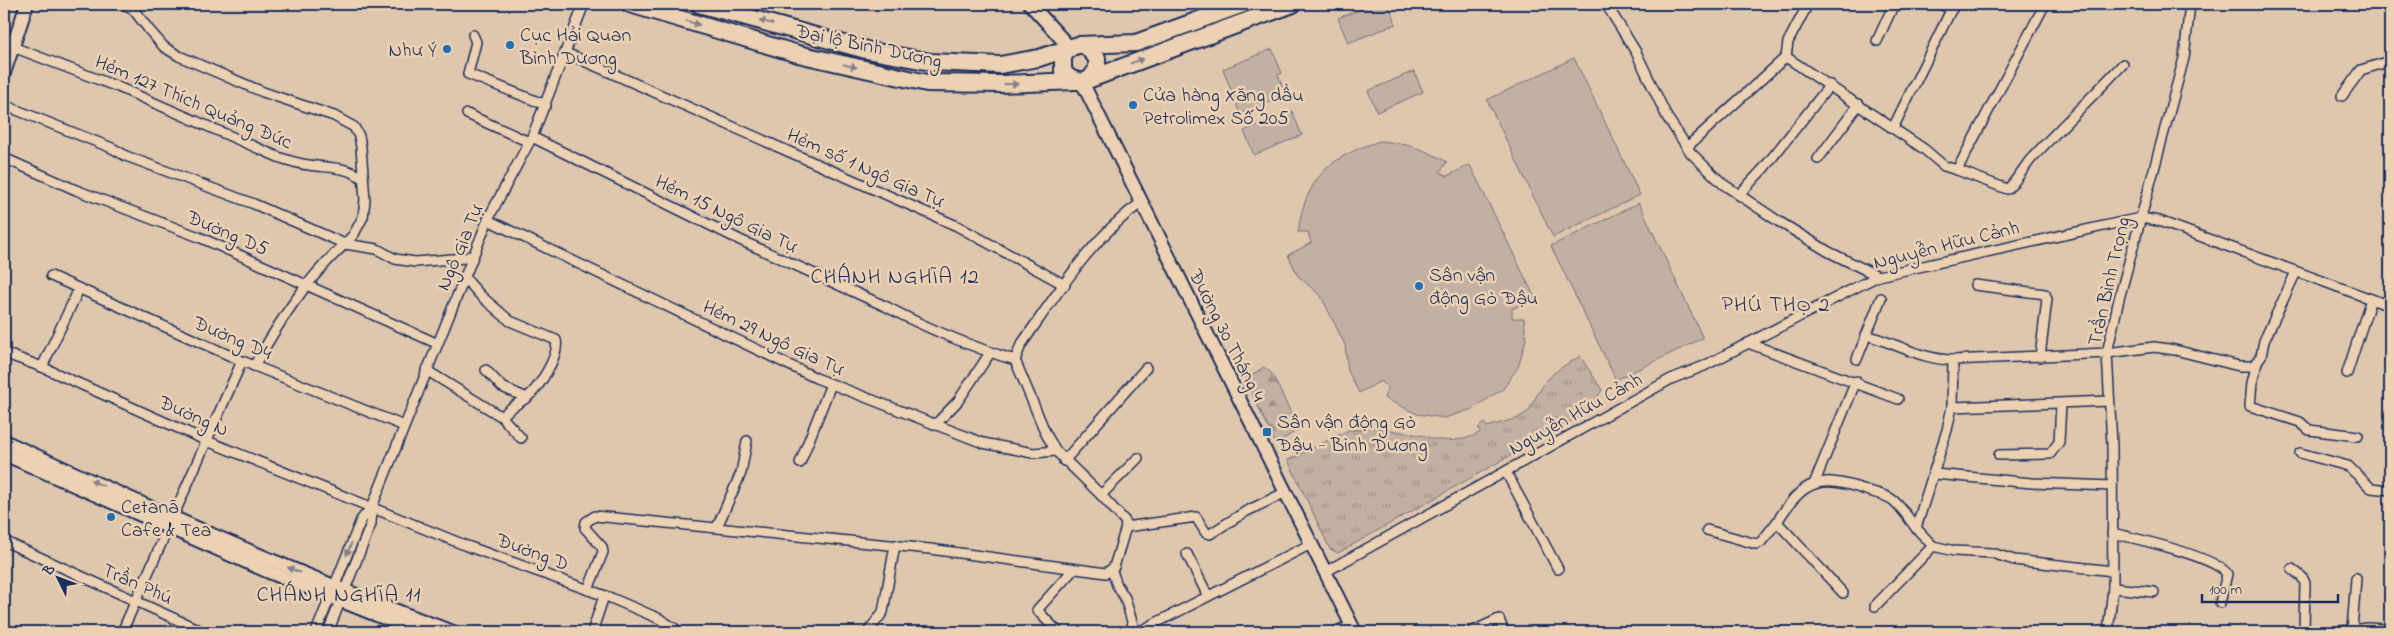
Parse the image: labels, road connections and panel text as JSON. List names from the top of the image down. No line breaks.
{"streets":{"highway":["Đại lộ Bình Dương"],"main road":["Đường 30 Tháng 4"],"street":["Hẻm 127 Thích Quảng Đức","Hẻm số 1 Ngô Gia Tự","Hẻm 15 Ngô Gia Tự","Đường D5","Nguyễn Hữu Cảnh","Ngô Gia Tự","Trần Bình Trọng","Đường D4","Hẻm 29 Ngô Gia Tự","Đường N","Đường D","Trần Phú"]},"crossings":[["Đại lộ Bình Dương","Đường 30 Tháng 4"],["Hẻm số 1 Ngô Gia Tự","Ngô Gia Tự"],["Hẻm 15 Ngô Gia Tự","Ngô Gia Tự"],["Đường D5","Ngô Gia Tự"],["Nguyễn Hữu Cảnh","Trần Bình Trọng"],["Nguyễn Hữu Cảnh","Đường 30 Tháng 4"],["Ngô Gia Tự","Đường D4"],["Ngô Gia Tự","Hẻm 29 Ngô Gia Tự"],["Ngô Gia Tự","Đường N"],["Ngô Gia Tự","Đường D"],["Đường N","Đường D"]],"districts":["CHÁNH NGHĨA 12","PHÚ THỌ 2","CHÁNH NGHĨA 11"],"places":{"other":["Cục Hải Quan Bình Dương","Như Ý","Cửa hàng Xăng dầu Petrolimex Số 205","Sân vận động Gò Đậu","Cetanā Cafe & Tea"],"transit":["Sân vận động Gò Đậu - Bình Dương"]},"scale_bar":"100 m","north":"top left"}
